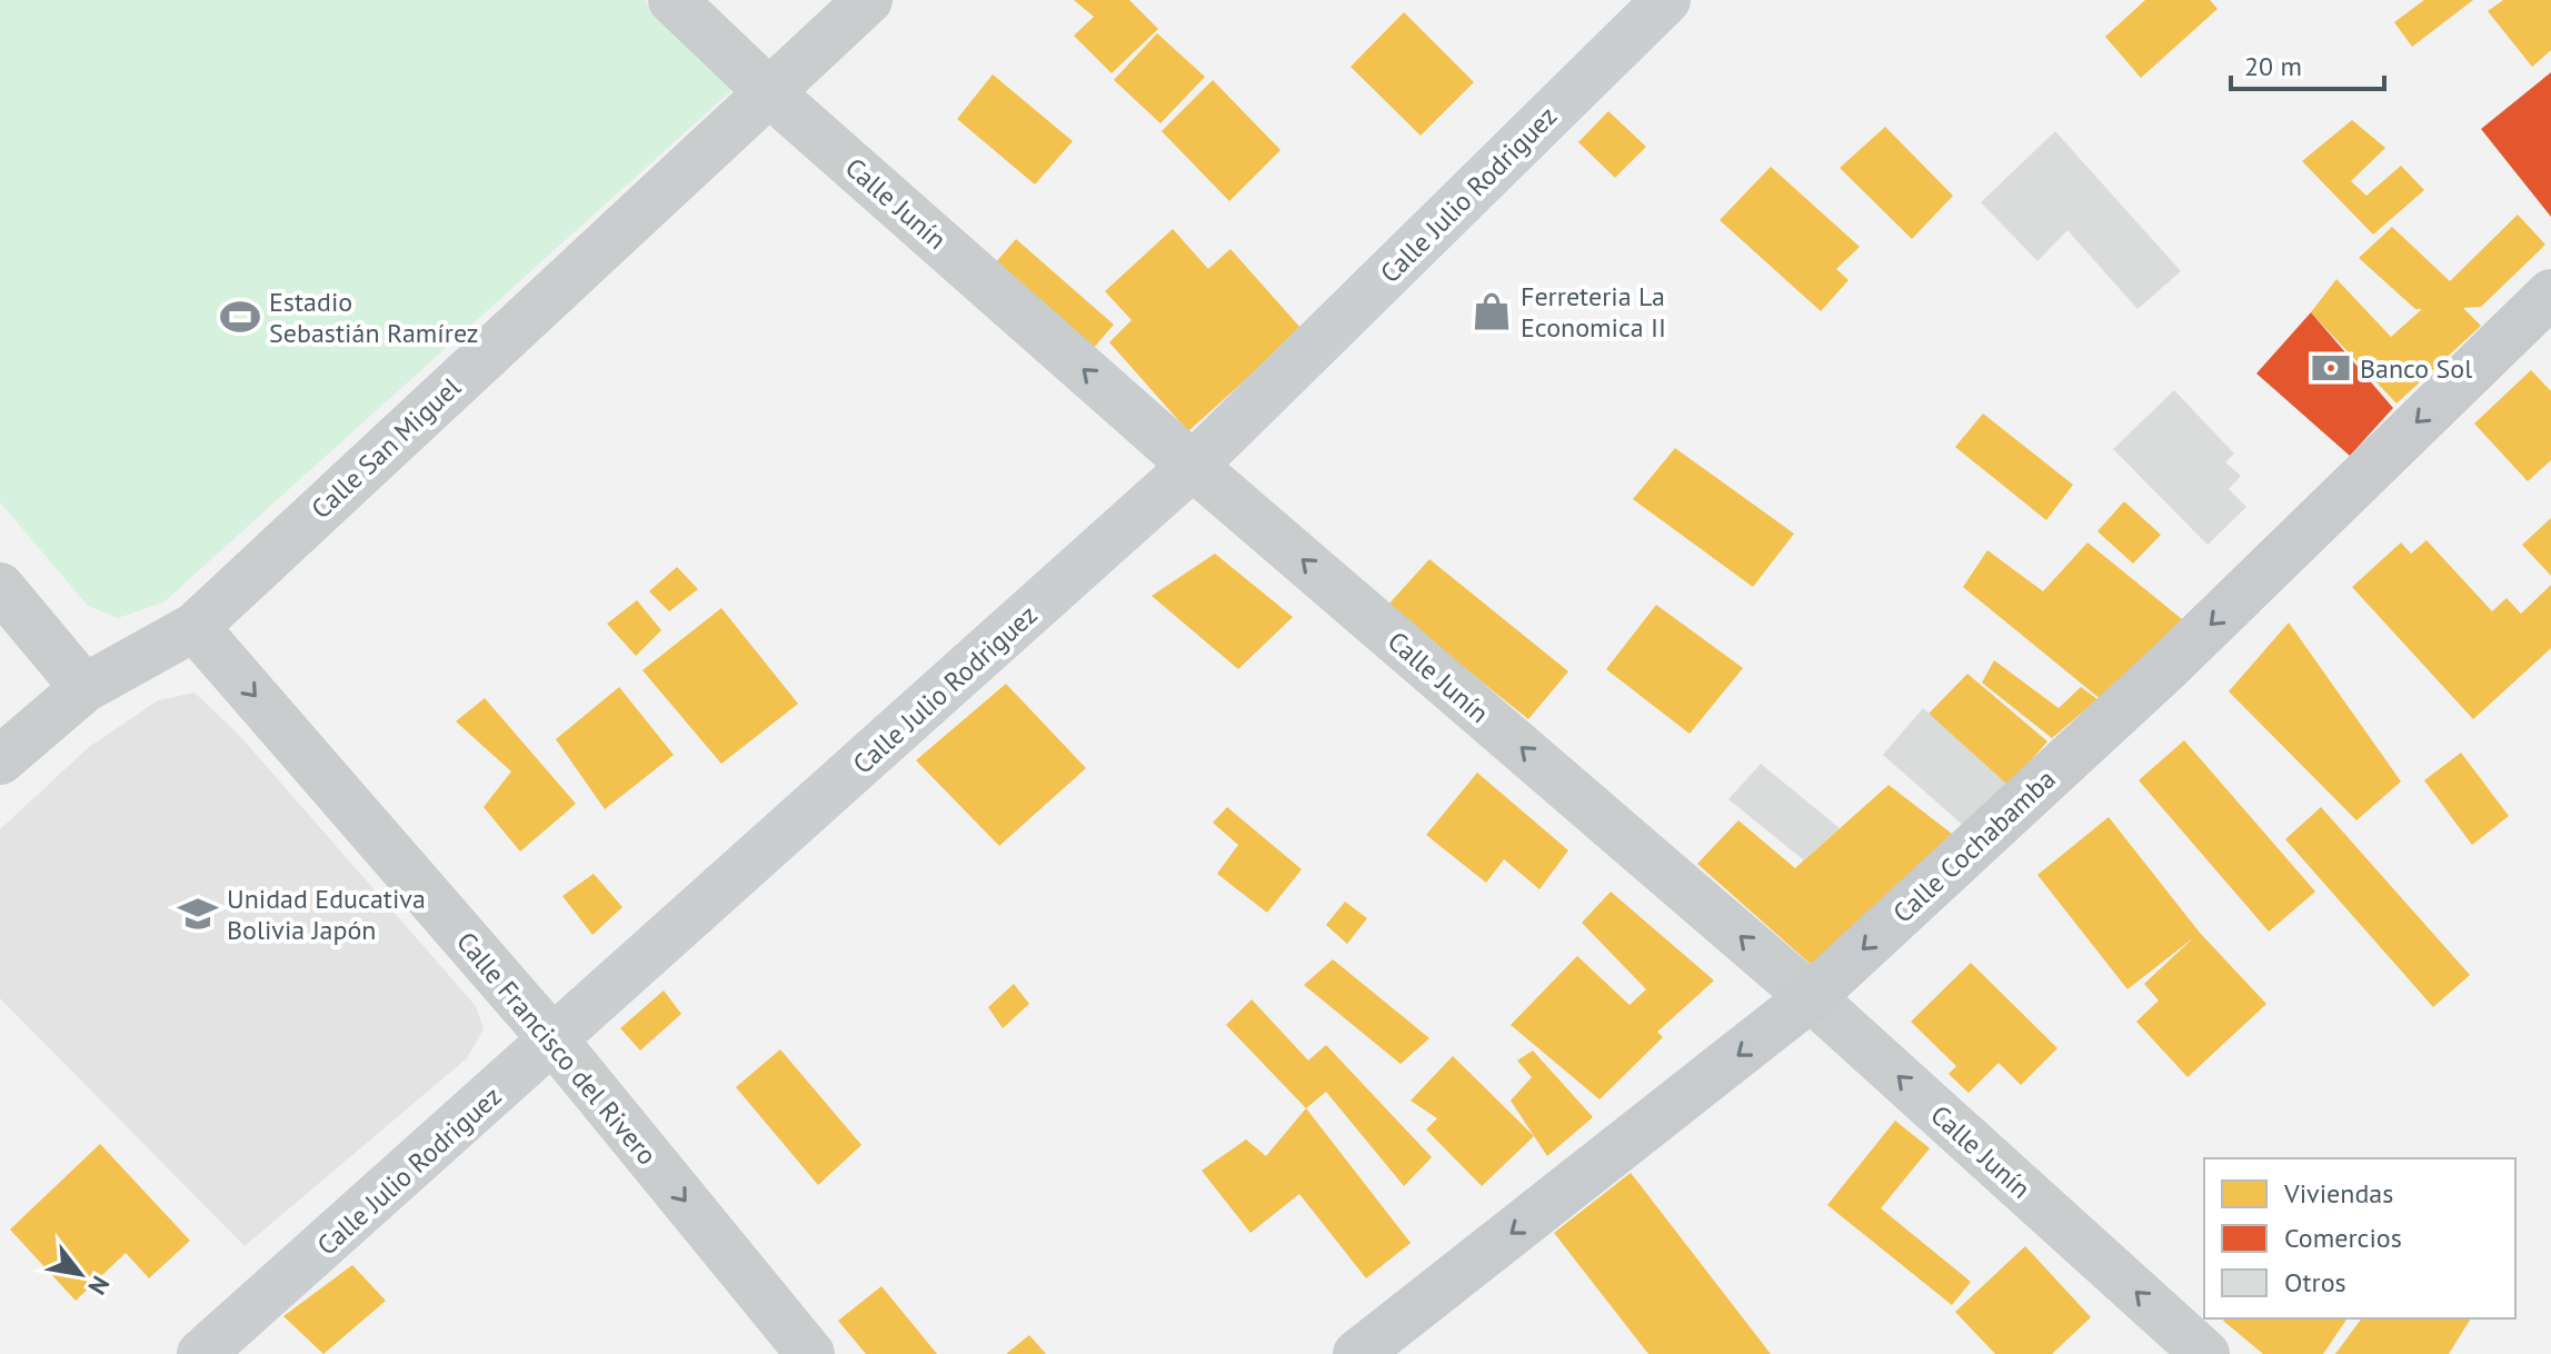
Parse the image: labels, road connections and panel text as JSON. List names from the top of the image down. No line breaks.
{"streets":{"main road":["Calle Julio Rodriguez","Calle Cochabamba"],"street":["Calle Junín","Calle San Miguel","Calle Francisco del Rivero"]},"crossings":[["Calle Julio Rodriguez","Calle Junín"],["Calle Julio Rodriguez","Calle Francisco del Rivero"],["Calle Junín","Calle San Miguel"],["Calle Junín","Calle Cochabamba"],["Calle San Miguel","Calle Francisco del Rivero"]],"one_way":["Calle Junín","Calle Cochabamba","Calle Francisco del Rivero"],"places":{"shop":["Ferreteria La Economica II"],"sports":["Estadio Sebastián Ramírez"],"bank":["Banco Sol"],"school or university":["Unidad Educativa Bolivia Japón"]},"legend":["Viviendas","Comercios","Otros"],"scale_bar":"20 m","north":"bottom right"}
